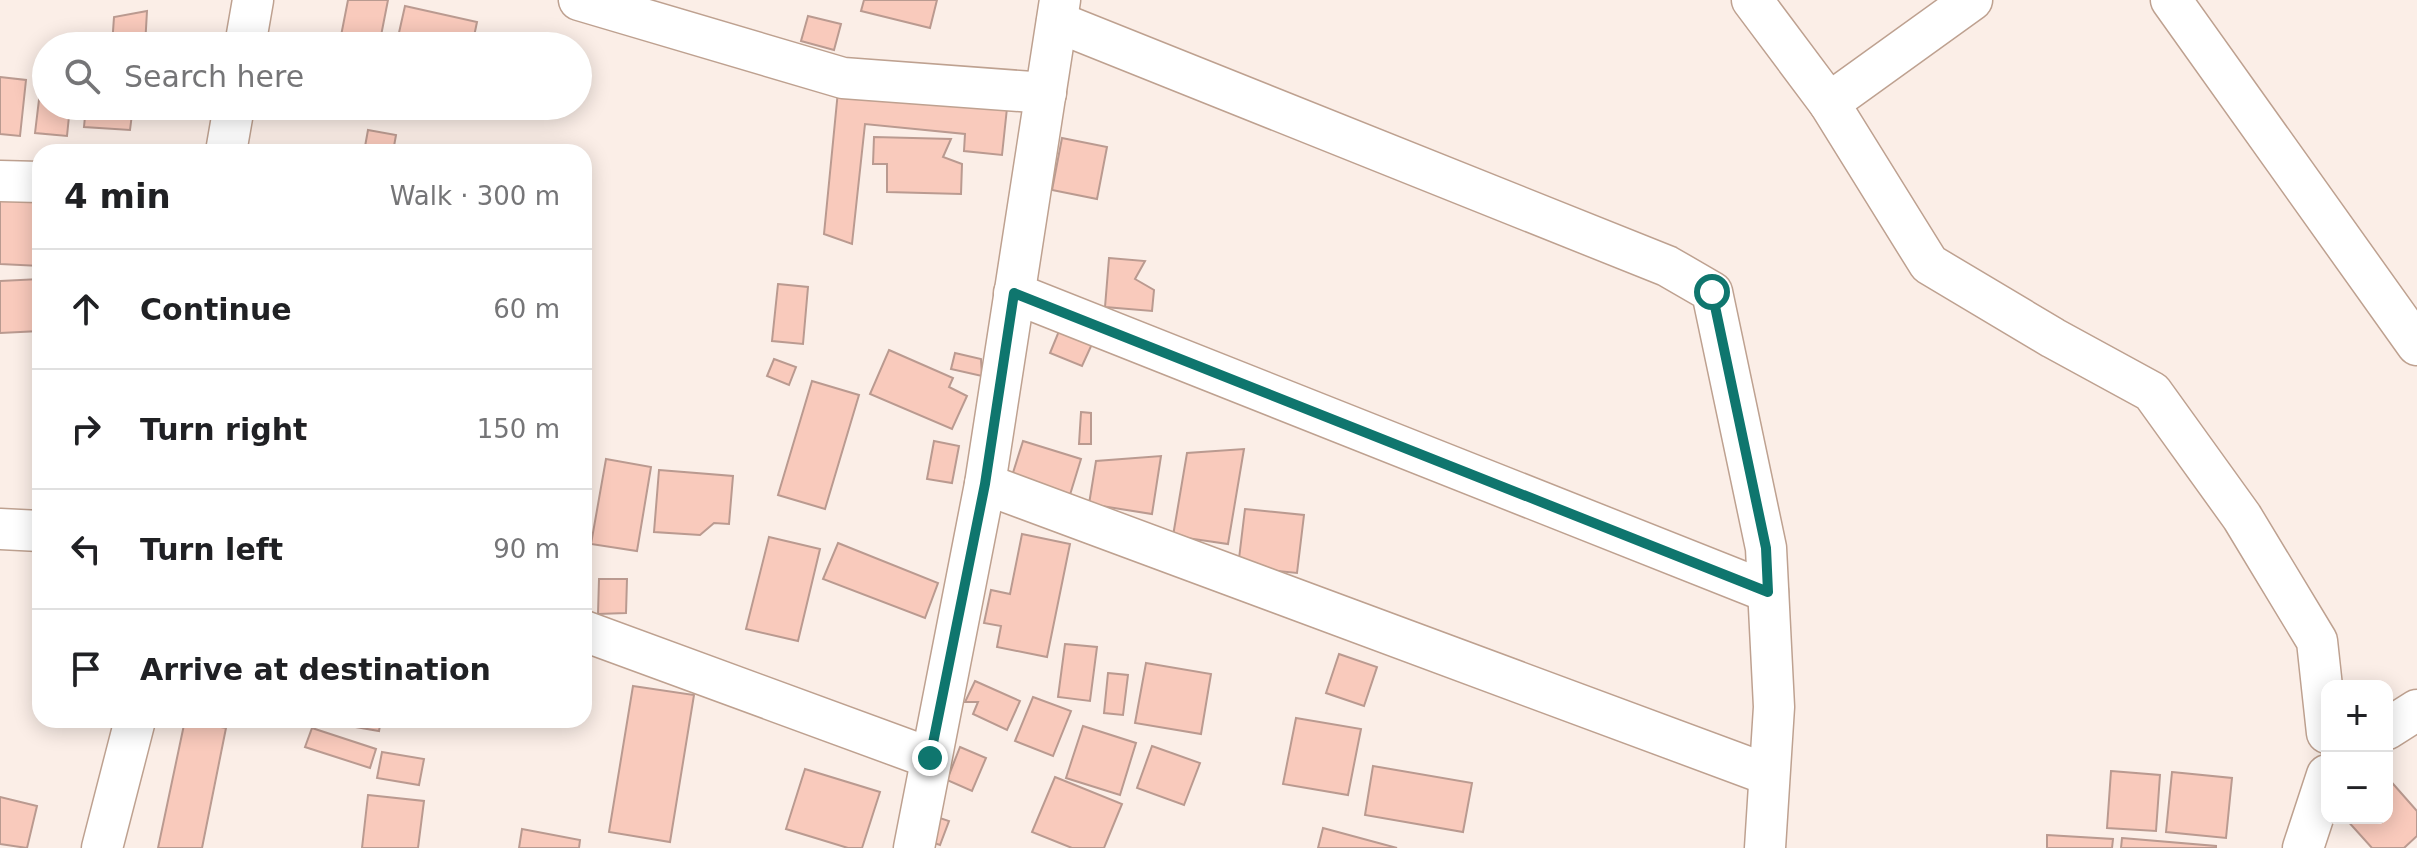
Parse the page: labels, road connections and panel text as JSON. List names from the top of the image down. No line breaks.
{"page":{"search":"Search here","heading":["4 min","Walk · 300 m"],"list":[["Continue","60 m"],["Turn right","150 m"],["Turn left","90 m"],"Arrive at destination"],"map_buttons":["+","−"]}}
